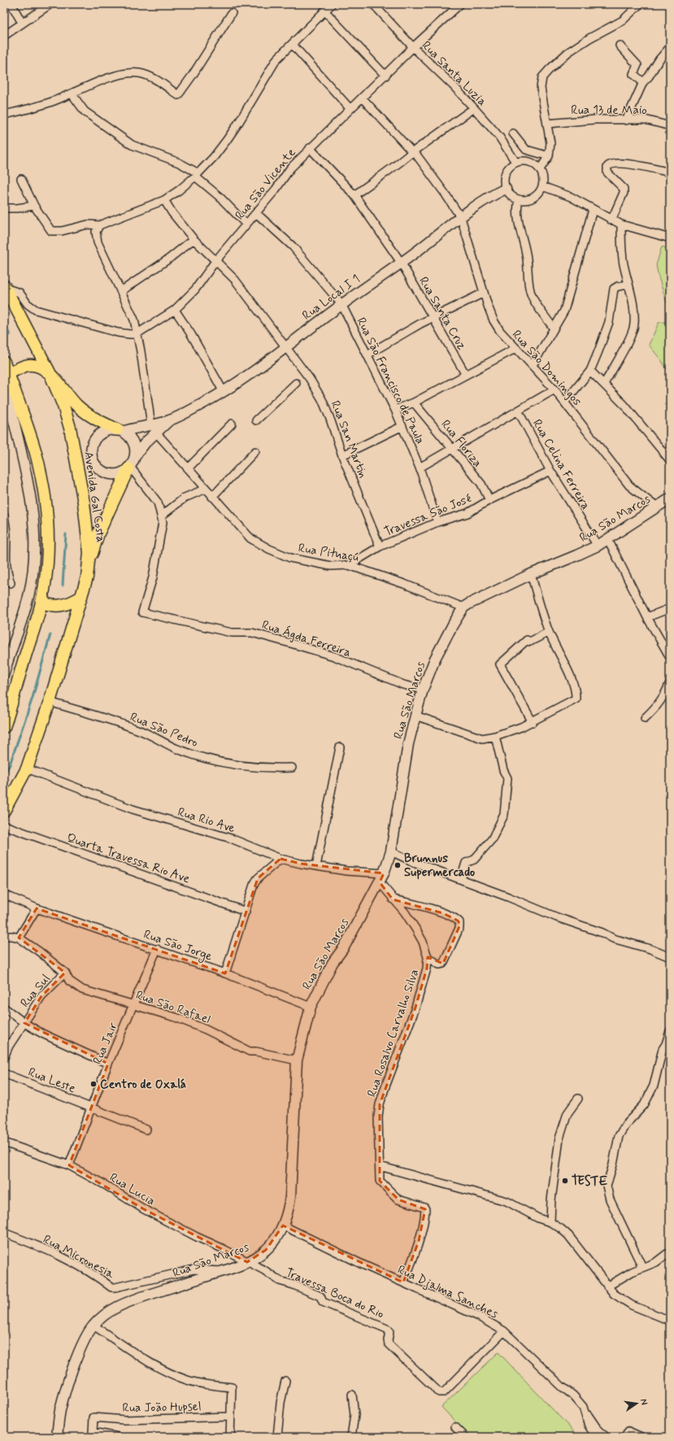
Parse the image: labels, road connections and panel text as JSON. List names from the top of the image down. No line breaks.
{"streets":{"main road":["Rua Local I 1","Avenida Gal Costa","Rua São Marcos"],"street":["Rua Santa Luzia","Rua 13 de Maio","Rua São Vicente","Rua Santa Cruz","Rua São Domingos","Rua São Francisco de Paula","Rua San Martin","Rua Floriza","Rua Celina Ferreira","Travessa São José","Rua Pituaçú","Rua Ágda Ferreira","Rua São Pedro","Rua Rio Ave","Quarta Travessa Rio Ave","Rua São Jorge","Rua Sul","Rua São Rafael","Rua Rosalvo Carvalho Silva","Rua Jair","Rua Leste","Rua Lucia","Rua Micronesia","Rua Djalma Sanches","Travessa Boca do Rio","Rua João Hupsel"]},"crossings":[["Rua Santa Luzia","Rua São Vicente"],["Rua Santa Luzia","Rua Local I 1"],["Rua São Vicente","Rua Santa Cruz"],["Rua São Vicente","Rua São Francisco de Paula"],["Rua São Vicente","Rua San Martin"],["Rua Local I 1","Rua Santa Cruz"],["Rua Local I 1","Rua São Domingos"],["Rua Local I 1","Rua São Francisco de Paula"],["Rua Local I 1","Rua San Martin"],["Rua Local I 1","Rua Pituaçú"],["Rua São Domingos","Rua São Marcos"],["Rua São Francisco de Paula","Travessa São José"],["Rua San Martin","Travessa São José"],["Rua Floriza","Travessa São José"],["Rua Celina Ferreira","Travessa São José"],["Rua Celina Ferreira","Rua São Marcos"],["Avenida Gal Costa","Rua São Pedro"],["Avenida Gal Costa","Rua Rio Ave"],["Travessa São José","Rua Pituaçú"],["Rua São Marcos","Rua Pituaçú"],["Rua São Marcos","Rua Ágda Ferreira"],["Rua São Marcos","Rua Rio Ave"],["Rua São Marcos","Rua São Jorge"],["Rua São Marcos","Rua São Rafael"],["Rua São Marcos","Rua Rosalvo Carvalho Silva"],["Rua São Marcos","Rua Lucia"],["Rua São Marcos","Rua Micronesia"],["Rua São Marcos","Rua Djalma Sanches"],["Rua São Marcos","Travessa Boca do Rio"],["Rua São Jorge","Rua Jair"],["Rua Sul","Rua São Rafael"],["Rua São Rafael","Rua Jair"],["Rua Rosalvo Carvalho Silva","Rua Djalma Sanches"],["Rua Jair","Rua Leste"],["Rua Jair","Rua Lucia"],["Rua Lucia","Travessa Boca do Rio"],["Rua Djalma Sanches","Travessa Boca do Rio"]],"places":["Brunnus Supermercado","Centro de Oxalá","TESTE"],"north":"right"}
